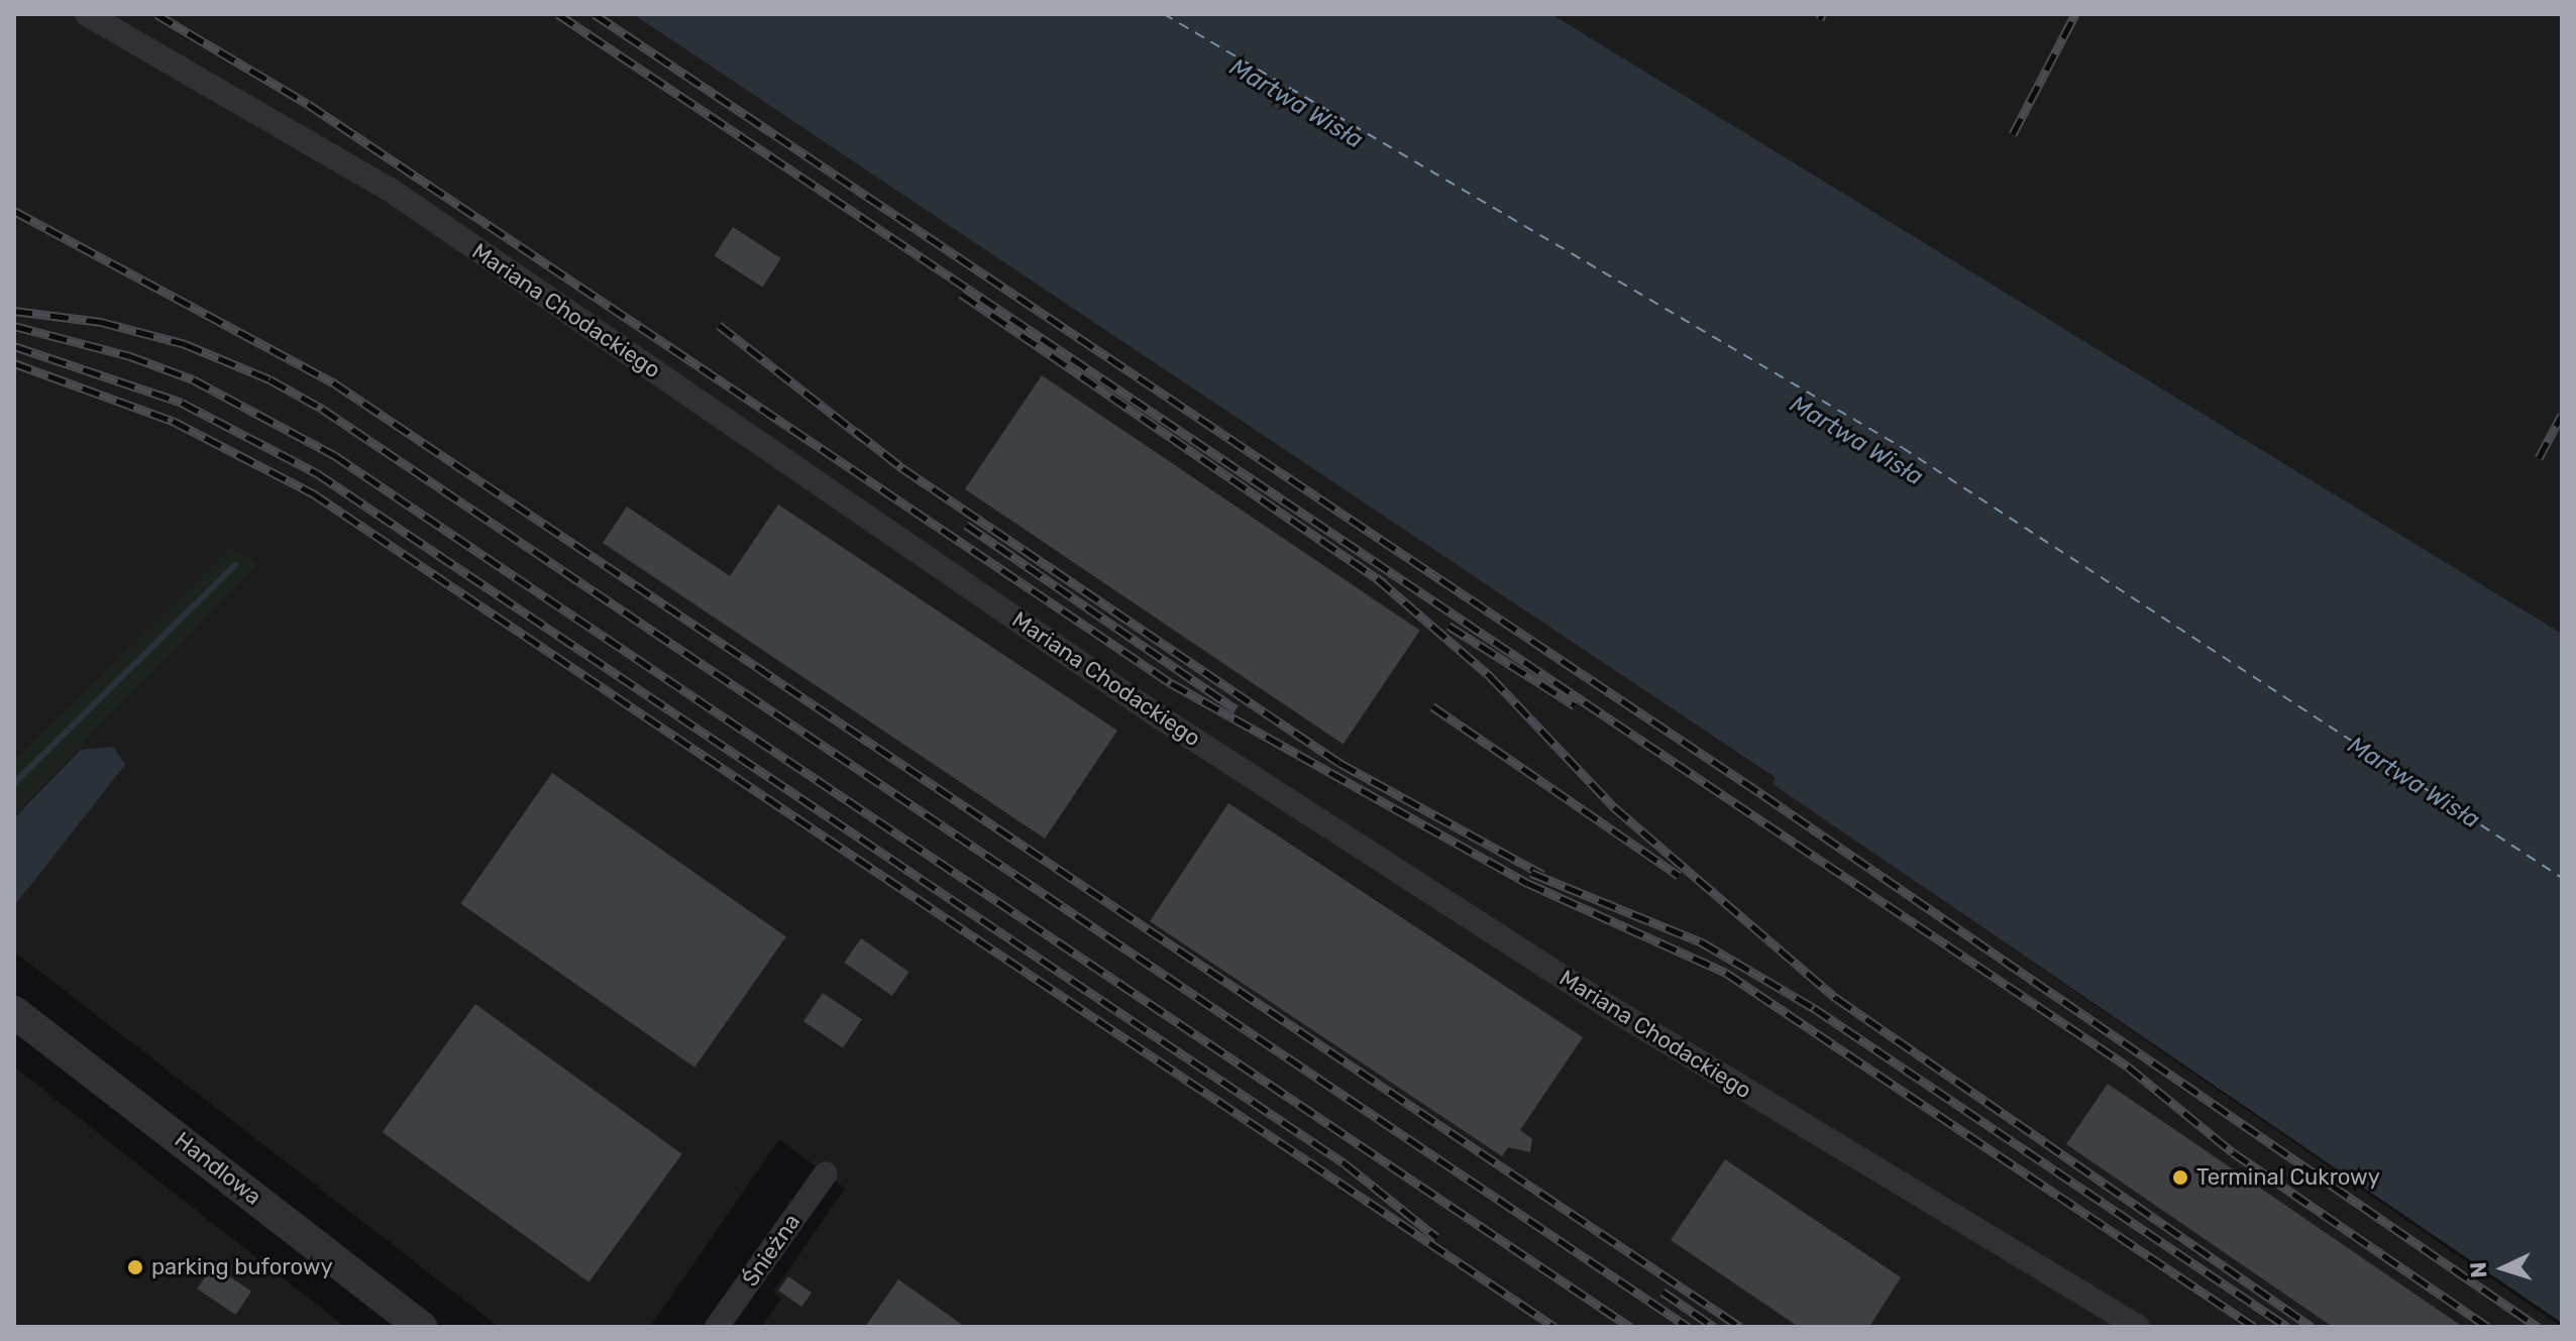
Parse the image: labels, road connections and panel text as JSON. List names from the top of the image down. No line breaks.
{"streets":{"street":["Mariana Chodackiego","Handlowa","Śnieżna"]},"water":["Martwa Wisła"],"places":["Terminal Cukrowy","parking buforowy"],"north":"left"}
